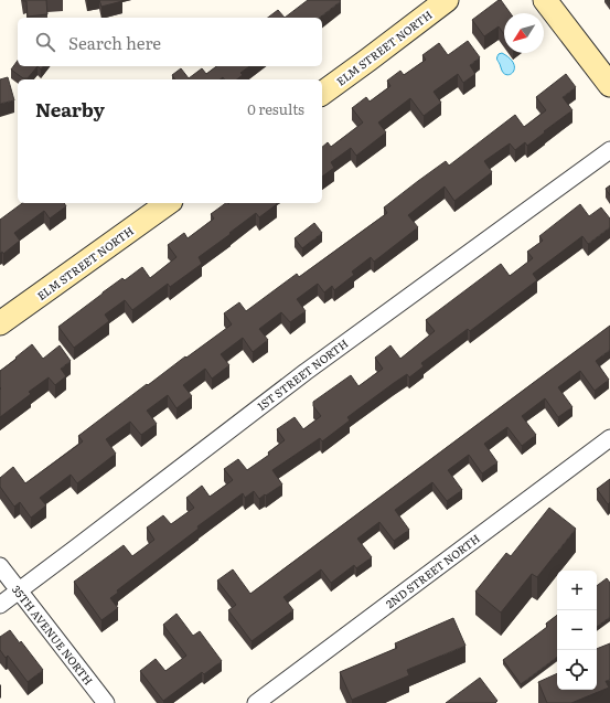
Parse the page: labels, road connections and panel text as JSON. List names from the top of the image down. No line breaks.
{"streets":{"street":["ELM STREET NORTH","1ST STREET NORTH","2ND STREET NORTH","35TH AVENUE NORTH"]},"crossings":[["1ST STREET NORTH","35TH AVENUE NORTH"]],"north":"bottom left","page":{"search":"Search here","heading":["Nearby","0 results"],"map_buttons":["+","−"]}}
